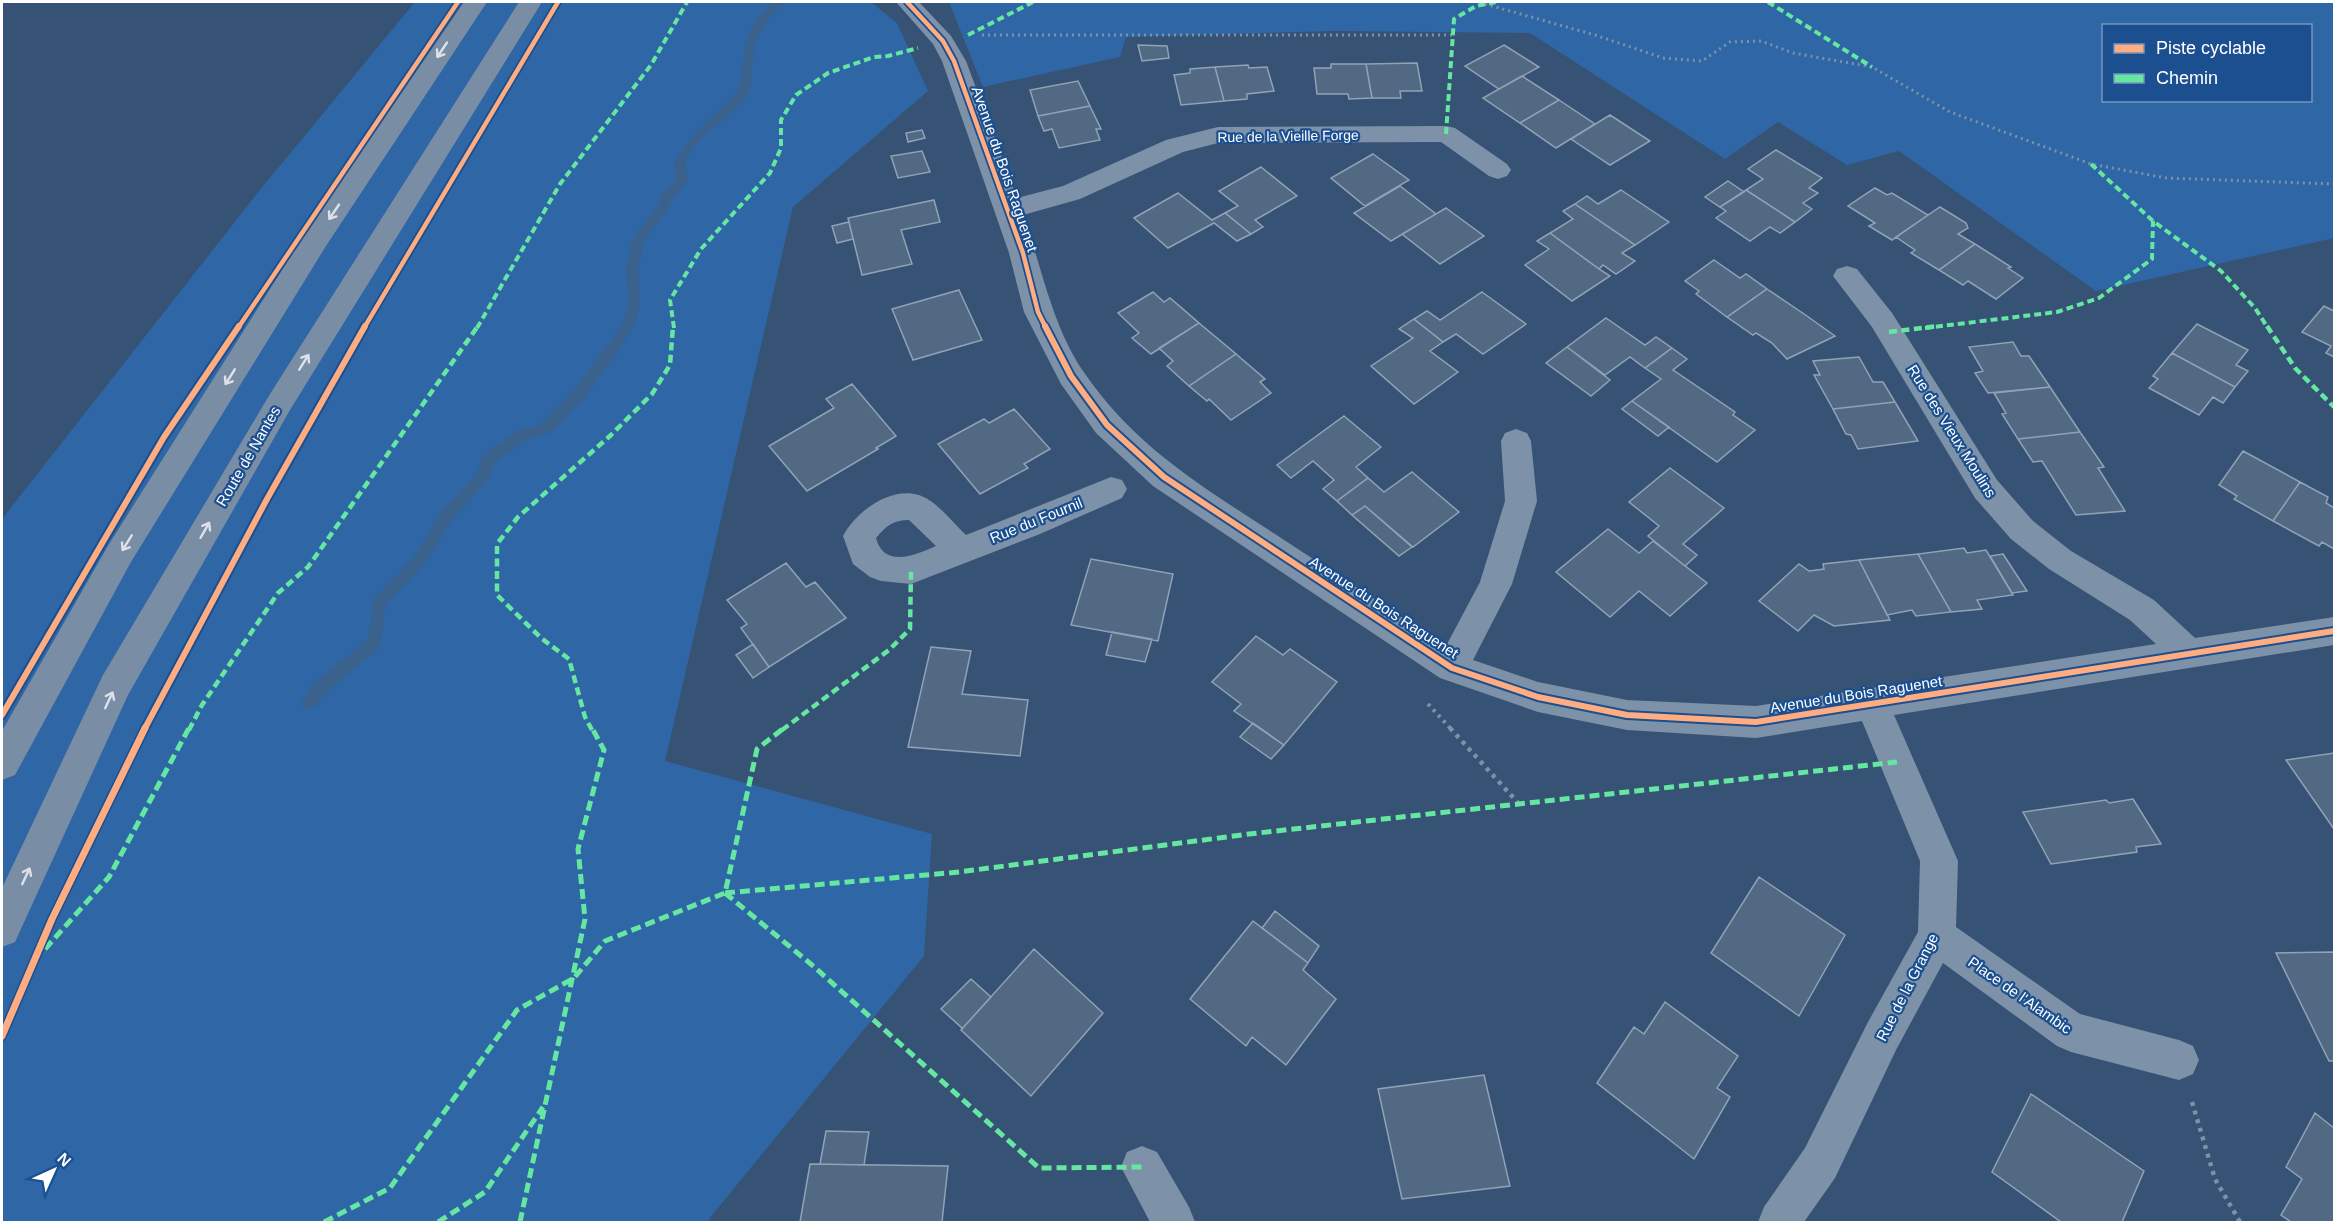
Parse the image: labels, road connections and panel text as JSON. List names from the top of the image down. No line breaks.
{"streets":{"main road":["Route de Nantes"],"street":["Rue de la Vieille Forge","Avenue du Bois Raguenet","Rue des Vieux Moulins","Rue du Fournil","Rue de la Grange","Place de l'Alambic"]},"crossings":[["Rue de la Vieille Forge","Avenue du Bois Raguenet"],["Avenue du Bois Raguenet","Rue des Vieux Moulins"],["Avenue du Bois Raguenet","Rue de la Grange"],["Rue de la Grange","Place de l'Alambic"]],"legend":["Piste cyclable","Chemin"],"north":"top right"}
